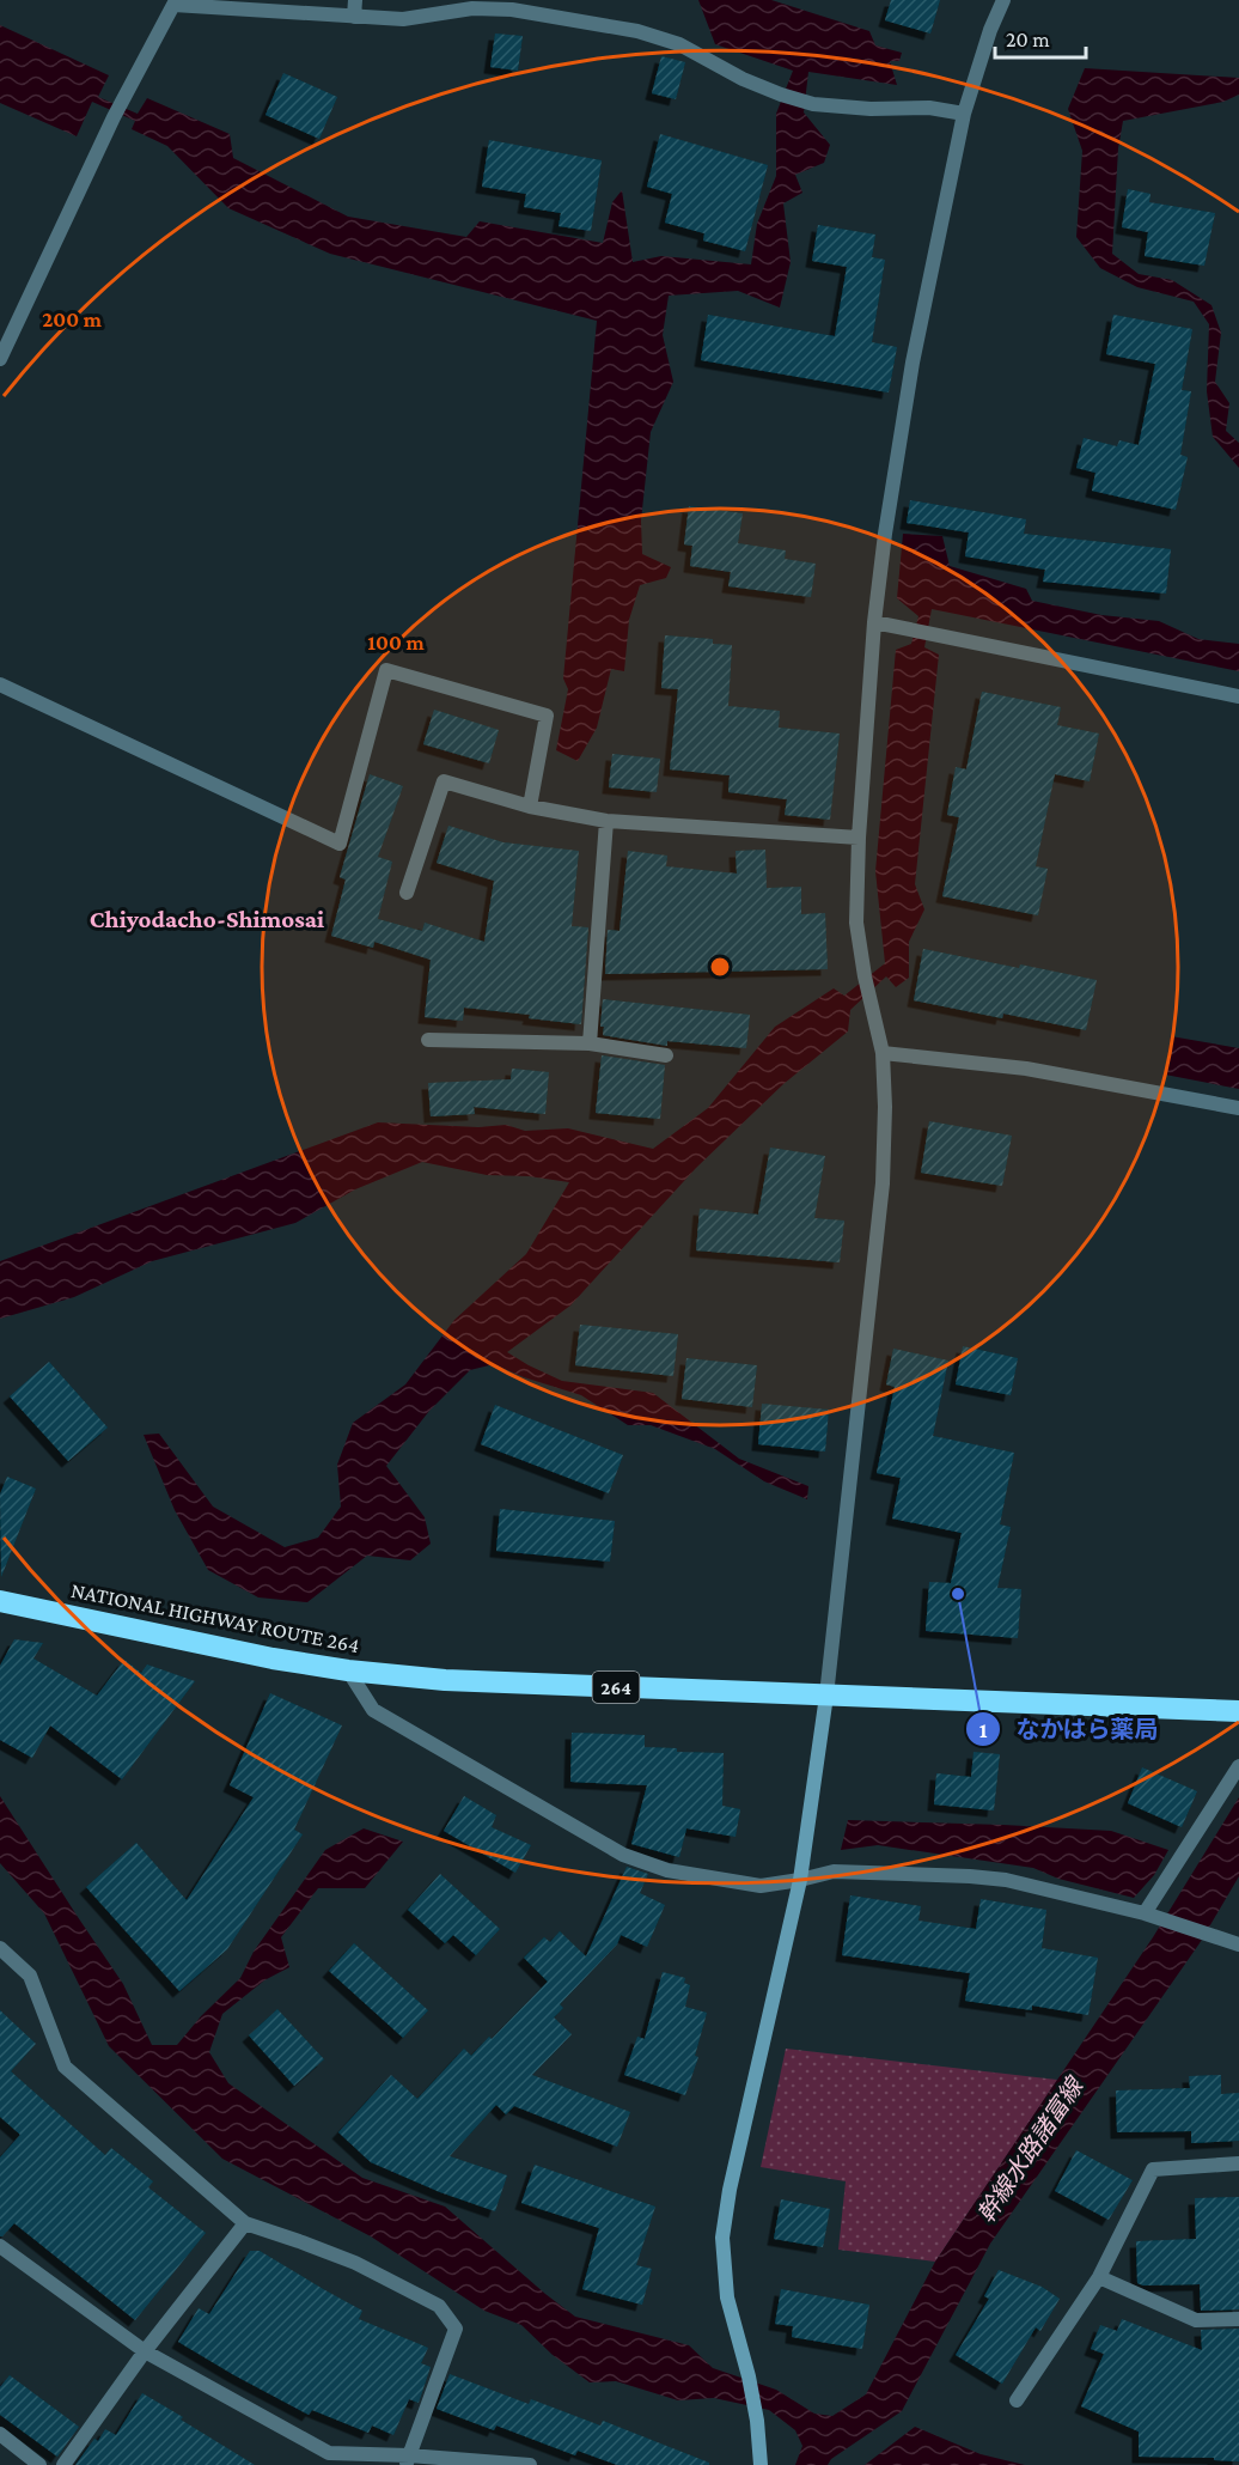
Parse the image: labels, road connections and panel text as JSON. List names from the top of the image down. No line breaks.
{"streets":{"highway":["NATIONAL HIGHWAY ROUTE 264","264"]},"districts":["Chiyodacho-Shimosai"],"water":["幹線水路諸富線"],"places":["なかはら薬局"],"scale_bar":"20 m","rings":["200 m","100 m"]}
